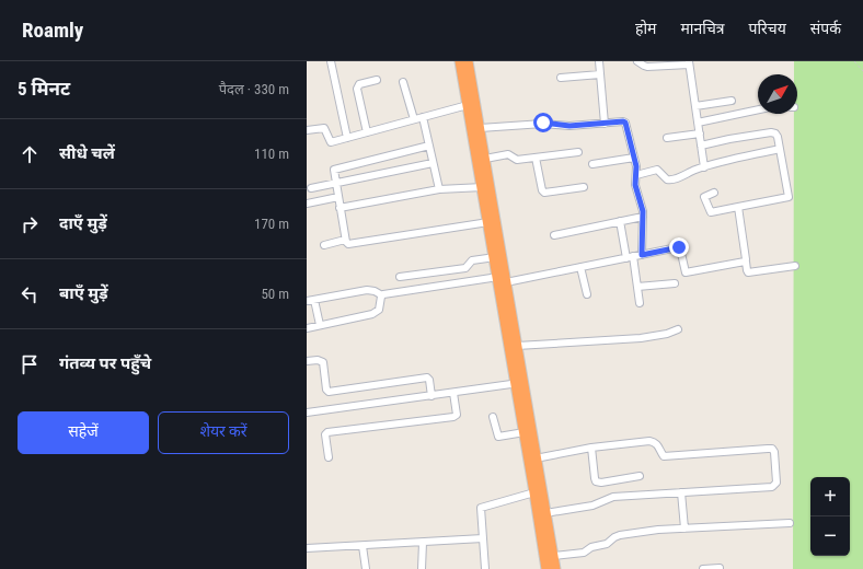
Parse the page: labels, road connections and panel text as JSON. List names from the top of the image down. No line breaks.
{"north":"top right","page":{"header":"Roamly","nav":["होम","मानचित्र","परिचय","संपर्क"],"heading":["5 मिनट","पैदल · 330 m"],"list":[["सीधे चलें","110 m"],["दाएँ मुड़ें","170 m"],["बाएँ मुड़ें","50 m"],"गंतव्य पर पहुँचे"],"buttons":["सहेजें","शेयर करें"],"map_buttons":["+","−"]}}
